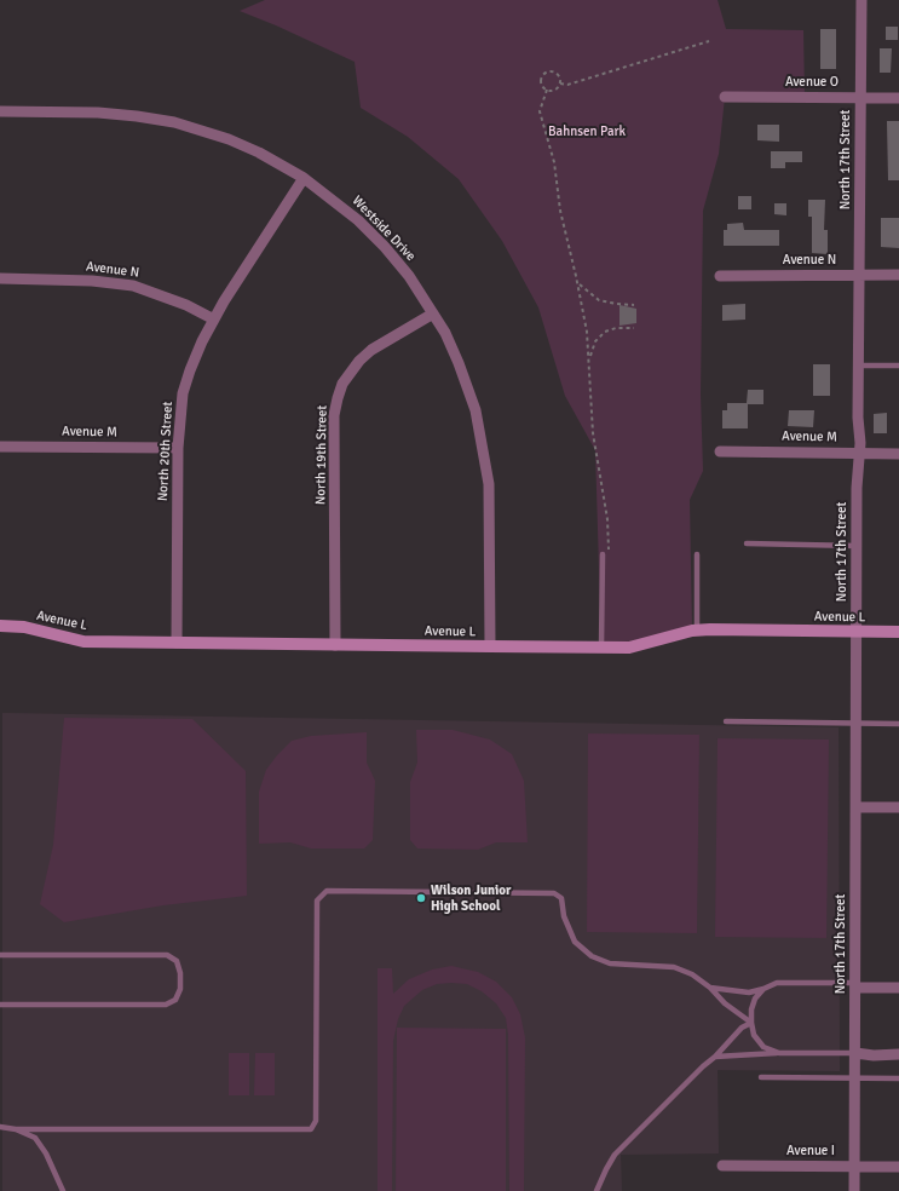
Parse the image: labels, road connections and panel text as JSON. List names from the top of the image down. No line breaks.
{"streets":{"street":["Avenue O","North 17th Street","Westside Drive","Avenue N","Avenue M","North 20th Street","North 19th Street","Avenue L","Avenue I"]},"crossings":[["Avenue O","North 17th Street"],["North 17th Street","Avenue N"],["North 17th Street","Avenue M"],["North 17th Street","Avenue L"],["North 17th Street","Avenue I"],["Westside Drive","North 20th Street"],["Westside Drive","North 19th Street"],["Westside Drive","Avenue L"],["Avenue N","North 20th Street"],["Avenue M","North 20th Street"],["North 20th Street","Avenue L"],["North 19th Street","Avenue L"]],"parks":["Bahnsen Park"],"places":["Wilson Junior High School"]}
